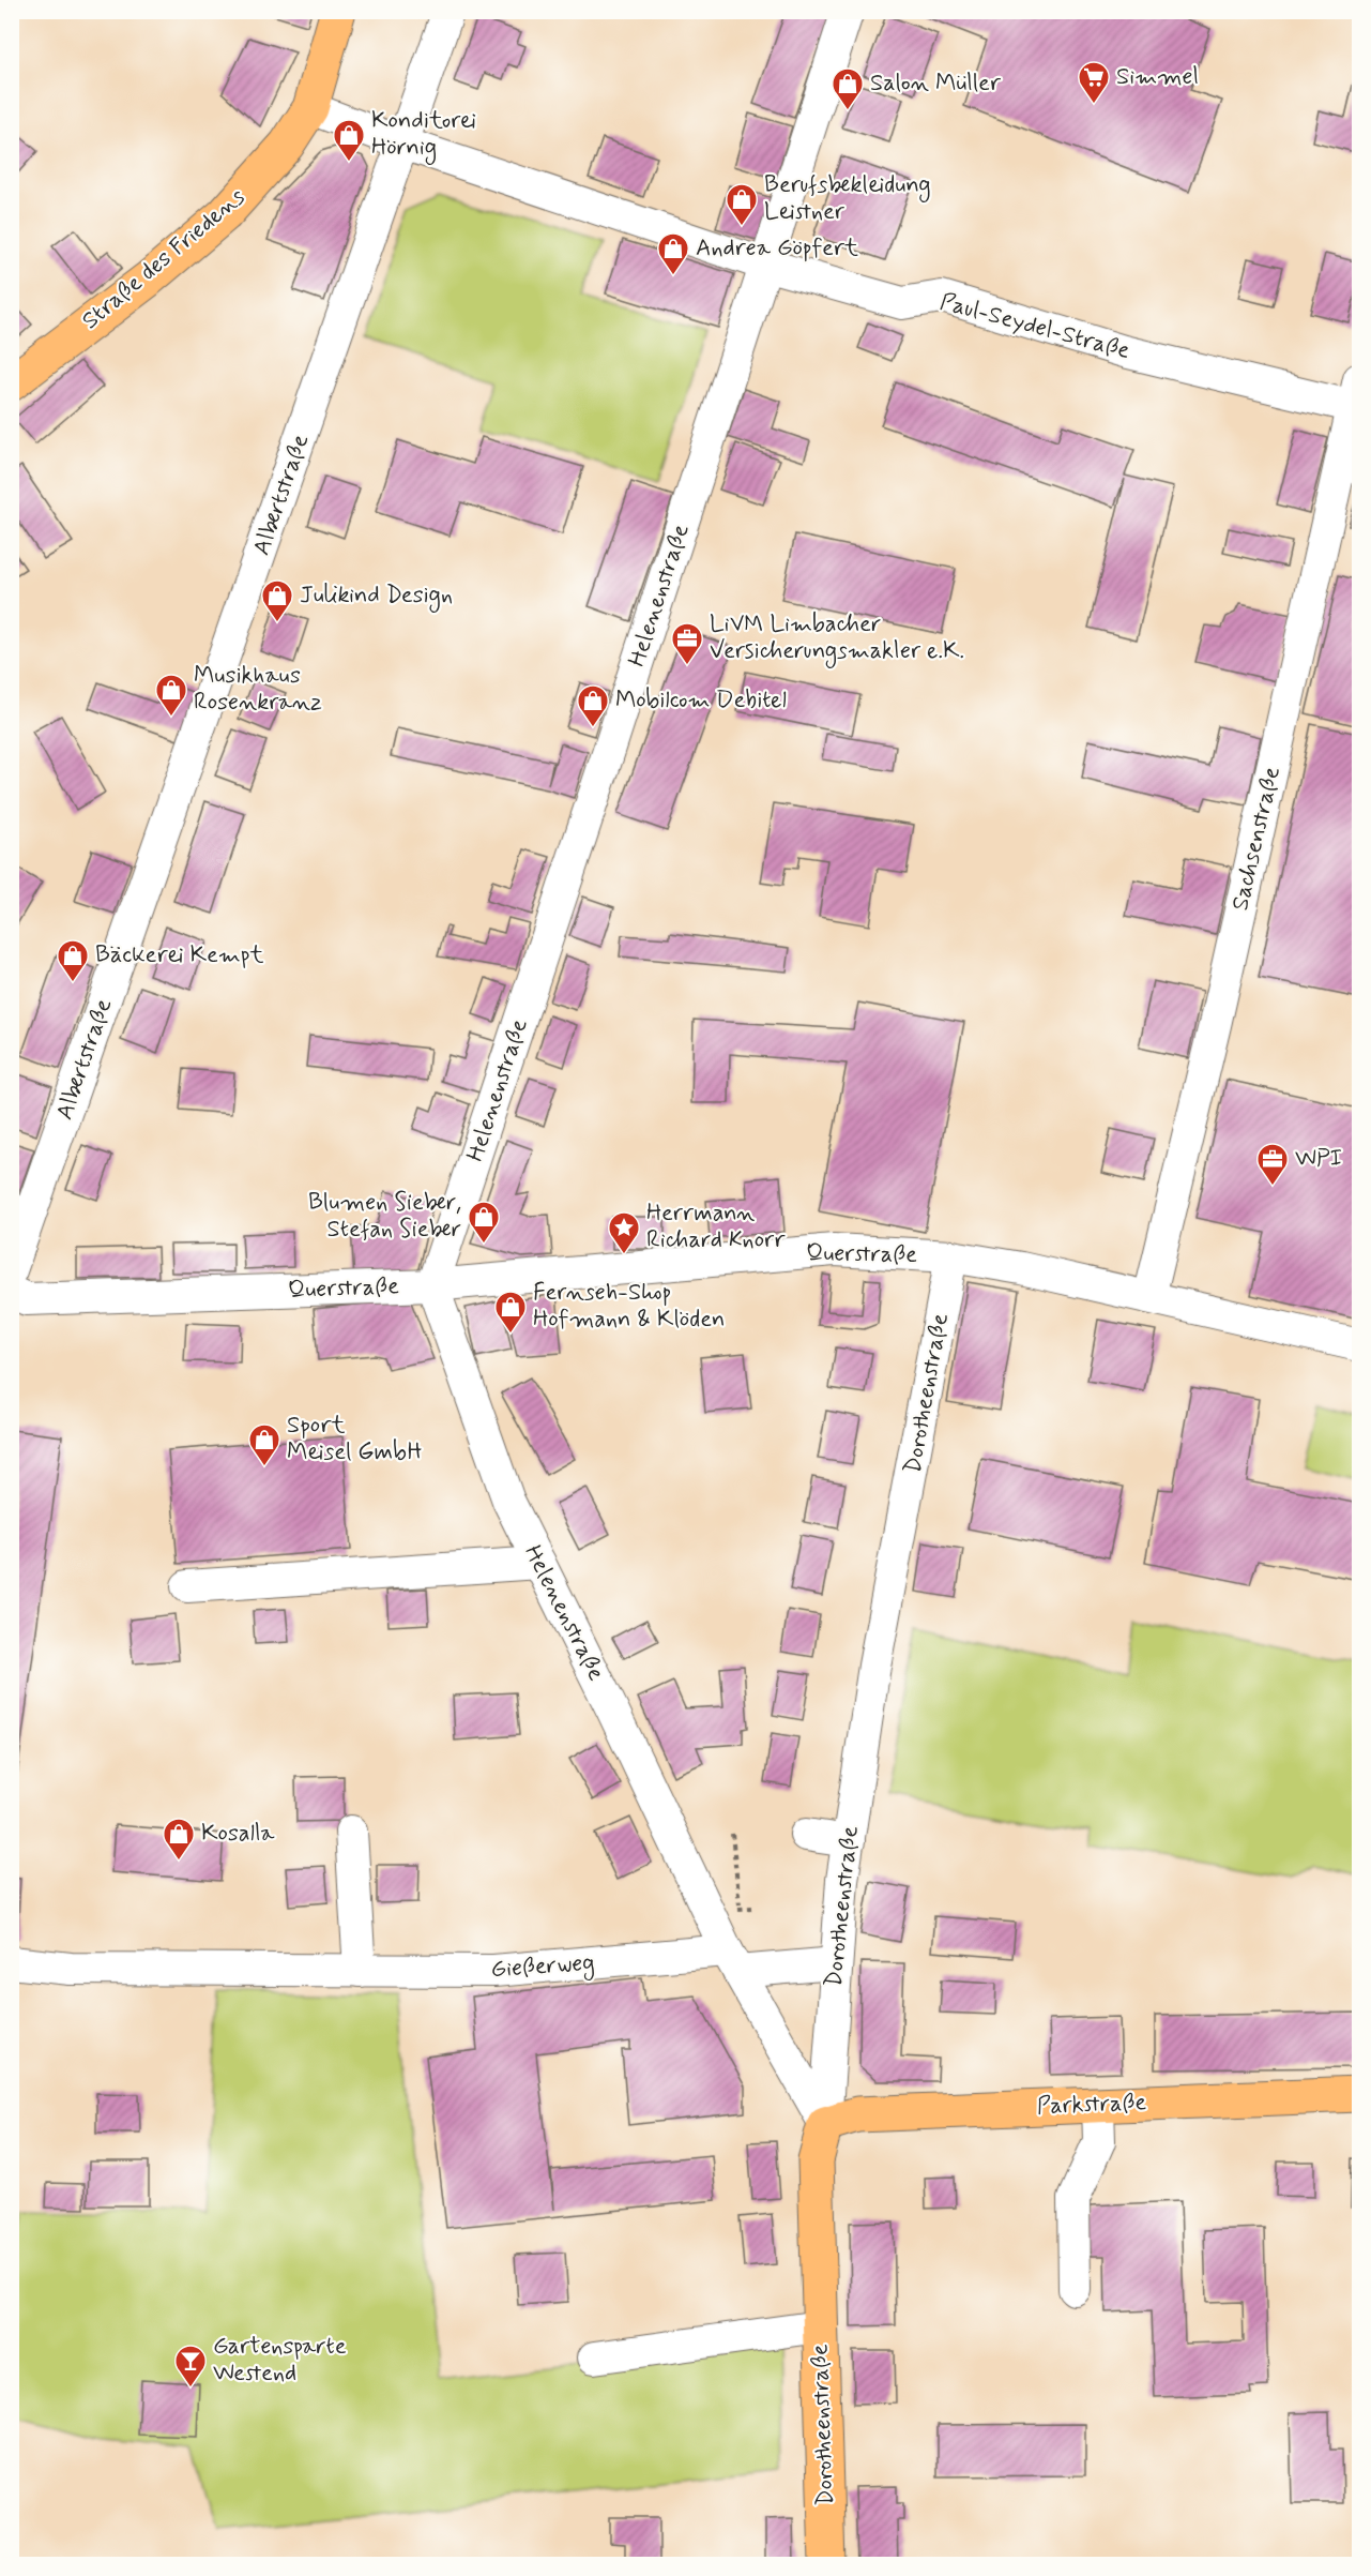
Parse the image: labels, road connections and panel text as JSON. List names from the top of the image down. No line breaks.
{"streets":{"main road":["Straße des Friedens","Dorotheenstraße","Parkstraße"],"street":["Paul-Seydel-Straße","Albertstraße","Helenenstraße","Sachsenstraße","Querstraße","Gießerweg"]},"crossings":[["Straße des Friedens","Paul-Seydel-Straße"],["Paul-Seydel-Straße","Albertstraße"],["Paul-Seydel-Straße","Helenenstraße"],["Paul-Seydel-Straße","Sachsenstraße"],["Helenenstraße","Querstraße"],["Helenenstraße","Dorotheenstraße"],["Helenenstraße","Gießerweg"],["Helenenstraße","Parkstraße"],["Sachsenstraße","Querstraße"],["Querstraße","Dorotheenstraße"],["Dorotheenstraße","Gießerweg"],["Dorotheenstraße","Parkstraße"]],"places":{"supermarket":["Simmel"],"shop":["Salon Müller","Konditorei Hörnig","Berufsbekleidung Leistner","Andrea Göpfert","Julikind Design","Musikhaus Rosenkranz","Mobilcom Debitel","Bäckerei Kempt","Blumen Sieber, Stefan Sieber","Fernseh-Shop Hofmann & Klöden","Sport Meisel GmbH","Kosalla"],"office":["LiVM Limbacher Versicherungsmakler e.K.","WPI"],"place":["Herrmann Richard Knorr"],"bar":["Gartensparte Westend"]}}
